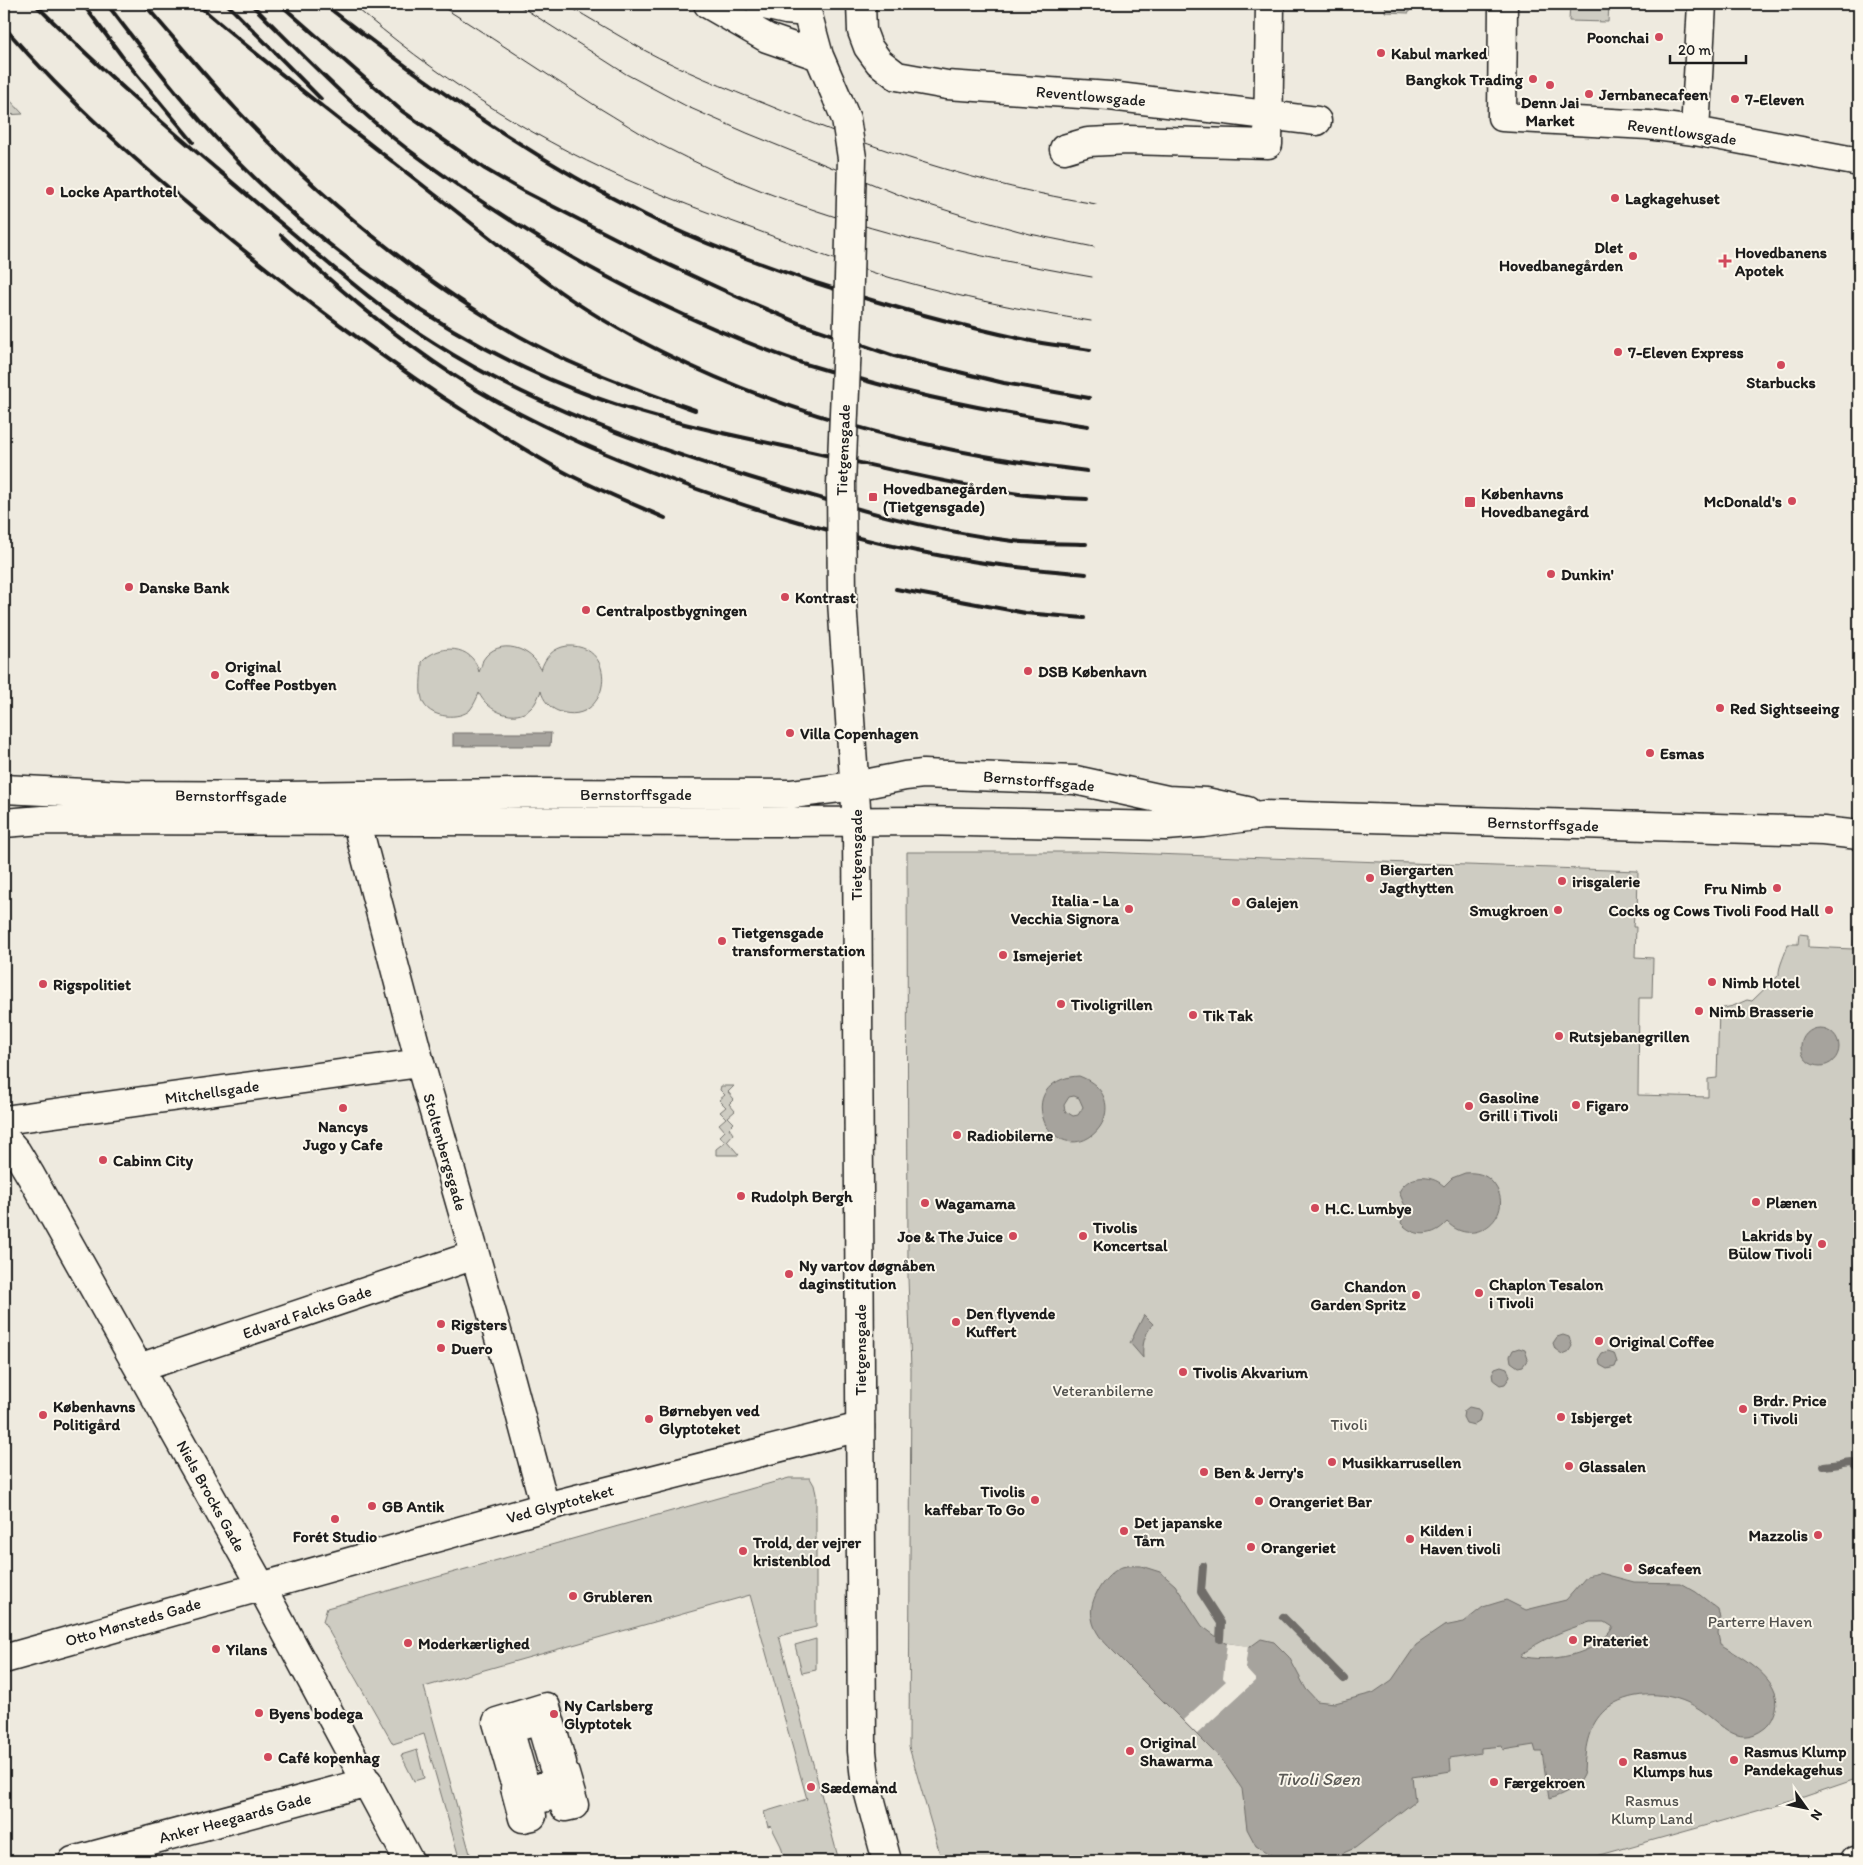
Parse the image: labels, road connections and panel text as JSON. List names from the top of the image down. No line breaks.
{"streets":{"street":["Reventlowsgade","Tietgensgade","Bernstorffsgade","Mitchellsgade","Stoltenbergsgade","Edvard Falcks Gade","Niels Brocks Gade","Ved Glyptoteket","Otto Mønsteds Gade","Anker Heegaards Gade"]},"crossings":[["Tietgensgade","Bernstorffsgade"],["Tietgensgade","Ved Glyptoteket"],["Bernstorffsgade","Stoltenbergsgade"],["Mitchellsgade","Stoltenbergsgade"],["Stoltenbergsgade","Edvard Falcks Gade"],["Stoltenbergsgade","Ved Glyptoteket"],["Edvard Falcks Gade","Niels Brocks Gade"],["Niels Brocks Gade","Ved Glyptoteket"],["Niels Brocks Gade","Otto Mønsteds Gade"],["Niels Brocks Gade","Anker Heegaards Gade"],["Ved Glyptoteket","Otto Mønsteds Gade"]],"water":["Tivoli Søen"],"parks":["Veteranbilerne","Tivoli","Parterre Haven","Rasmus Klump Land"],"places":{"other":["Poonchai","Kabul marked","Bangkok Trading","Denn Jai Market","Jernbanecafeen","7-Eleven","Locke Aparthotel","Lagkagehuset","Dlet Hovedbanegården","7-Eleven Express","Starbucks","McDonald's","Dunkin'","Danske Bank","Kontrast","Centralpostbygningen","DSB København","Original Coffee Postbyen","Red Sightseeing","Villa Copenhagen","Esmas","Biergarten Jagthytten","irisgalerie","Fru Nimb","Galejen","Italia - La Vecchia Signora","Smugkroen","Cocks og Cows Tivoli Food Hall","Tietgensgade transformerstation","Ismejeriet","Nimb Hotel","Rigspolitiet","Tivoligrillen","Nimb Brasserie","Tik Tak","Rutsjebanegrillen","Figaro","Gasoline Grill i Tivoli","Nancys Jugo y Cafe","Radiobilerne","Cabinn City","Rudolph Bergh","Plænen","Wagamama","H.C. Lumbye","Joe & The Juice","Tivolis Koncertsal","Lakrids by Bülow Tivoli","Ny vartov døgnåben daginstitution","Chaplon Tesalon i Tivoli","Chandon Garden Spritz","Den flyvende Kuffert","Rigsters","Original Coffee","Duero","Tivolis Akvarium","Brdr. Price i Tivoli","Københavns Politigård","Isbjerget","Børnebyen ved Glyptoteket","Musikkarrusellen","Glassalen","Ben & Jerry's","Tivolis kaffebar To Go","Orangeriet Bar","GB Antik","Forét Studio","Det japanske Tårn","Mazzolis","Kilden i Haven tivoli","Orangeriet","Trold, der vejrer kristenblod","Søcafeen","Grubleren","Pirateriet","Moderkærlighed","Yilans","Byens bodega","Ny Carlsberg Glyptotek","Original Shawarma","Café kopenhag","Rasmus Klump Pandekagehus","Rasmus Klumps hus","Færgekroen","Sædemand"],"health":["Hovedbanens Apotek"],"transit":["Hovedbanegården (Tietgensgade)","Københavns Hovedbanegård"]},"scale_bar":"20 m","north":"bottom right"}
